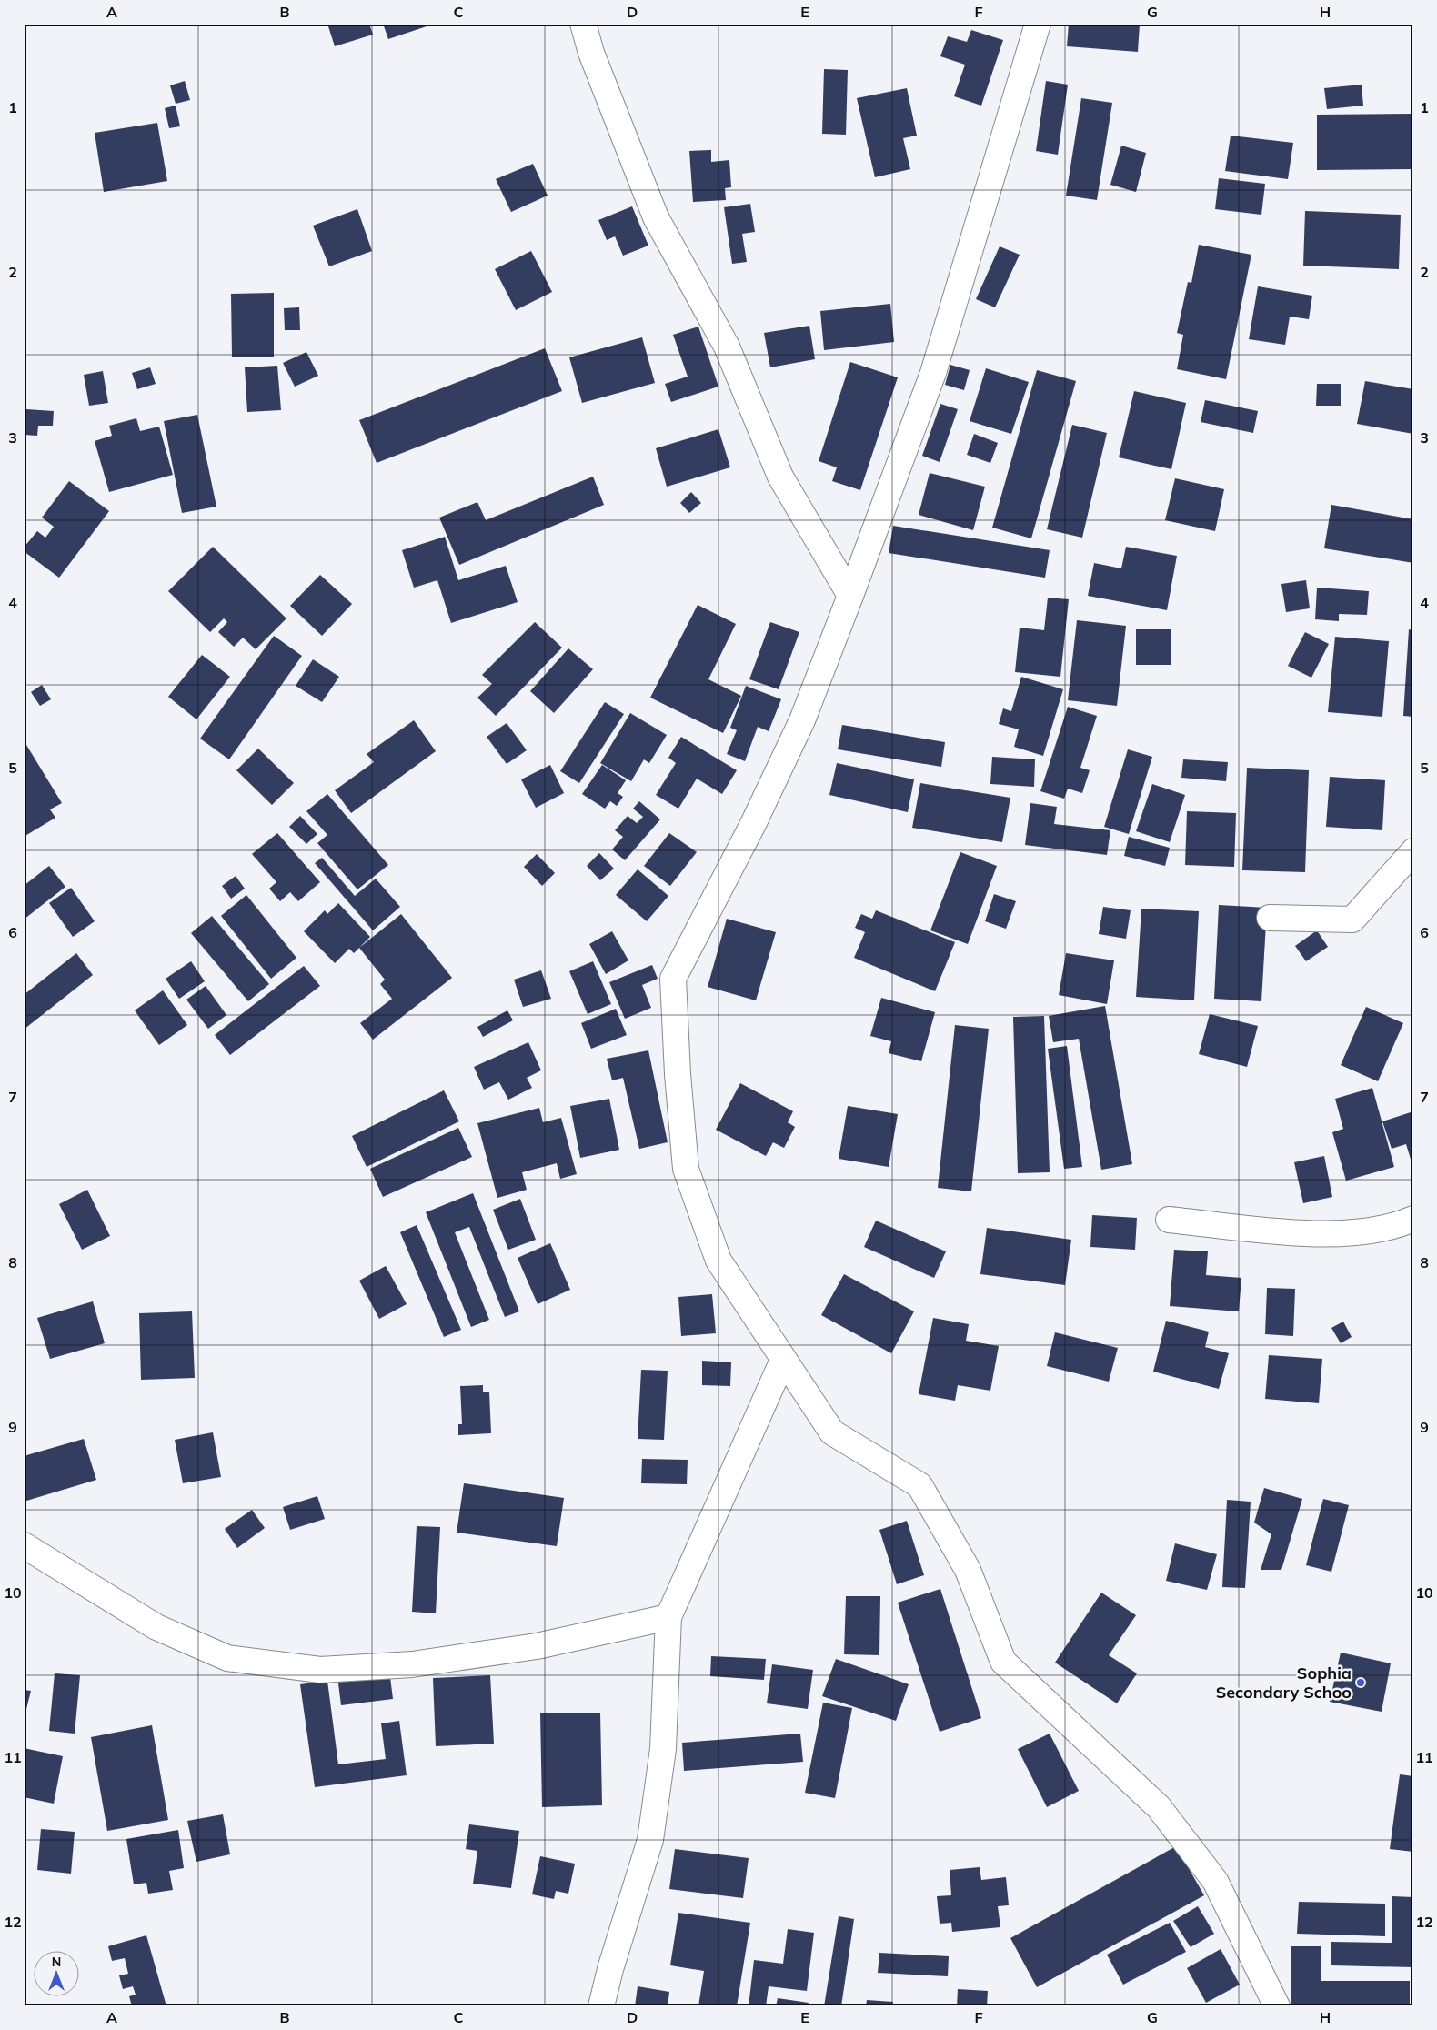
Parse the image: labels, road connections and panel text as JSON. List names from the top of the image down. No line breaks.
{"places":["Sophia Secondary Schoo"],"north":"top","grid":{"columns":["A","B","C","D","E","F","G","H"],"rows":["1","2","3","4","5","6","7","8","9","10","11","12"]}}
